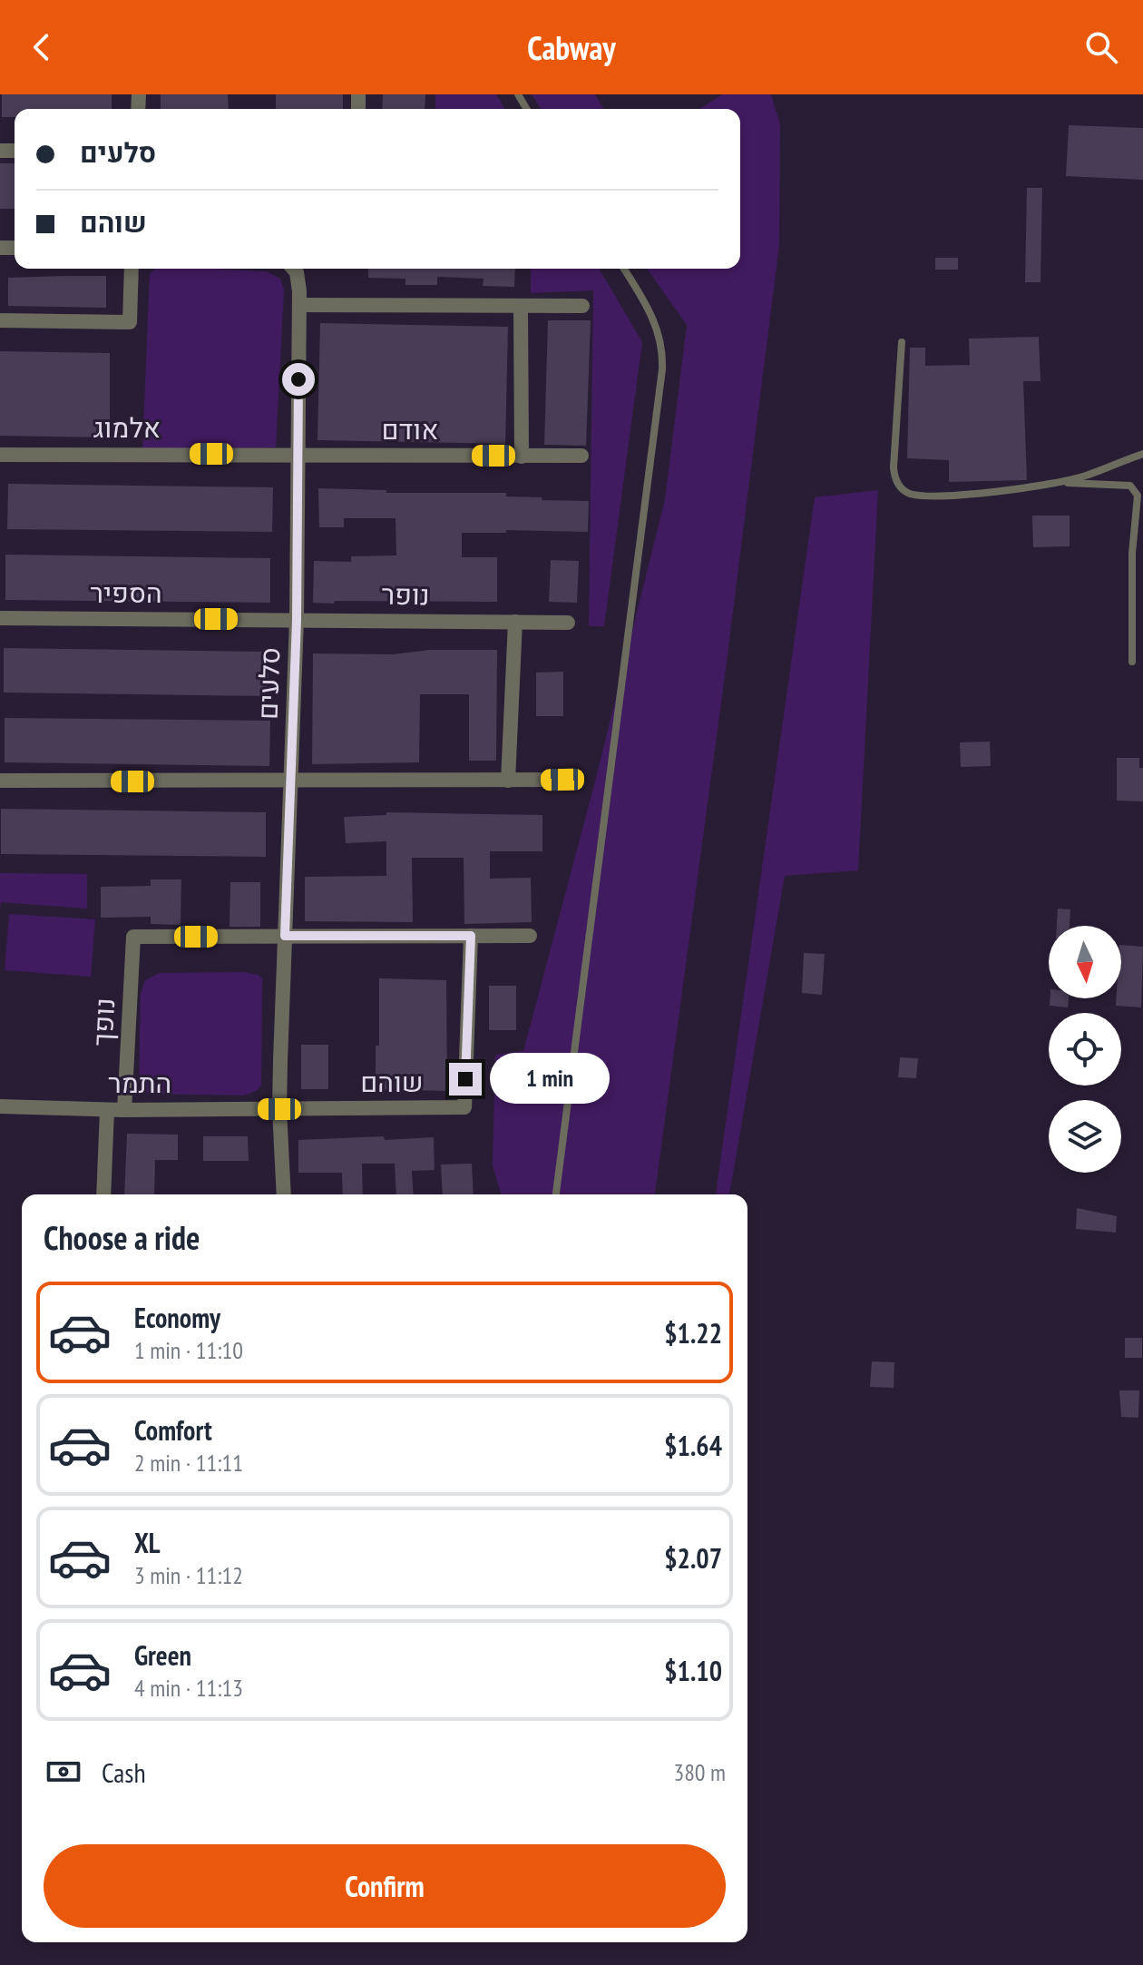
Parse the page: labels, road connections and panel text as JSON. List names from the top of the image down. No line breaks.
{"streets":{"street":["אלמוג","אודם","הספיר","נופר","סלעים","נופך","שוהם","התמר"]},"crossings":[["אלמוג","אודם"],["אלמוג","סלעים"],["אודם","סלעים"],["הספיר","נופר"],["הספיר","סלעים"],["נופר","סלעים"],["סלעים","נופך"],["סלעים","שוהם"],["סלעים","התמר"],["נופך","התמר"],["שוהם","התמר"]],"north":"bottom","page":{"header":"Cabway","banner":["סלעים","שוהם"],"bubble":"1 min","heading":"Choose a ride","list":[{"name":"Economy","note":"1 min · 11:10","value":"$1.22"},{"name":"Comfort","note":"2 min · 11:11","value":"$1.64"},{"name":"XL","note":"3 min · 11:12","value":"$2.07"},{"name":"Green","note":"4 min · 11:13","value":"$1.10"}],"pay":["Cash","380 m"],"buttons":"Confirm"}}
